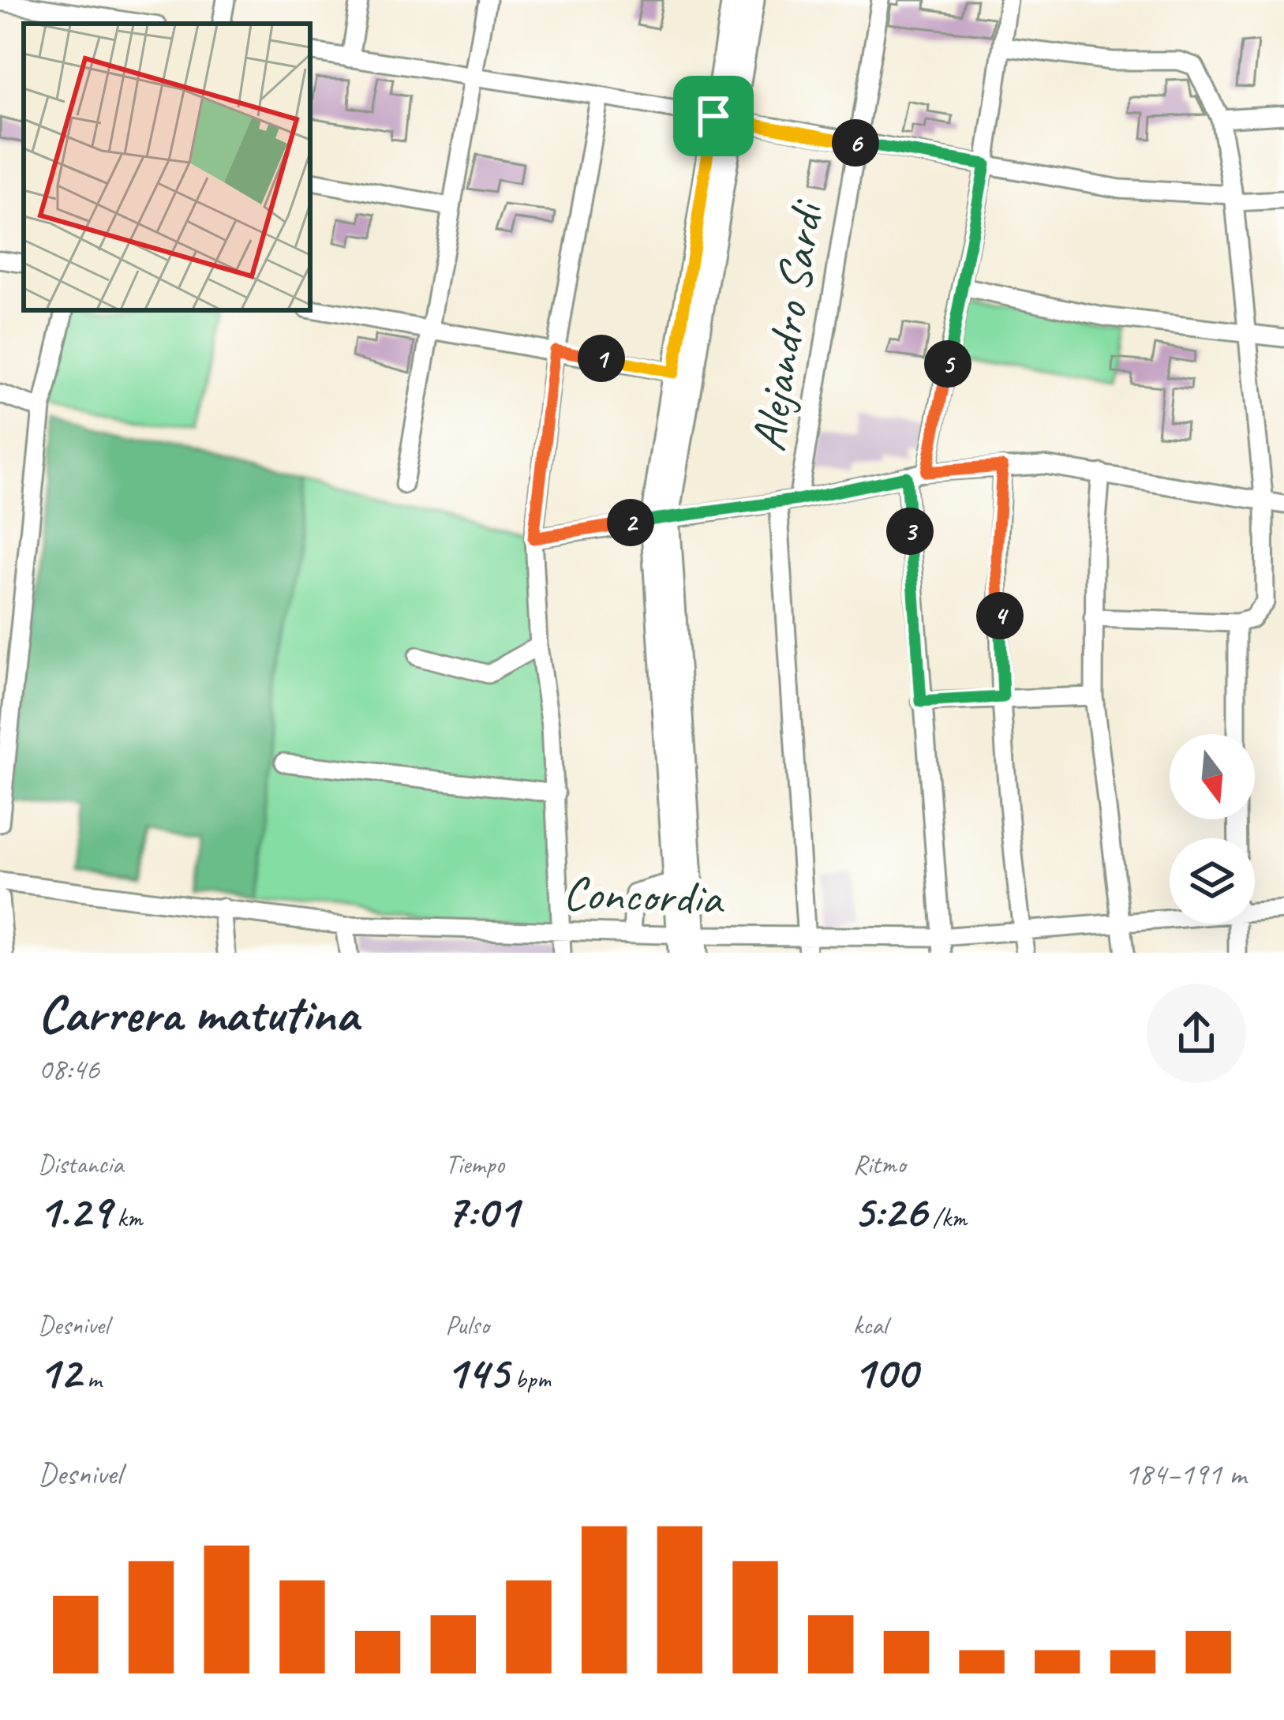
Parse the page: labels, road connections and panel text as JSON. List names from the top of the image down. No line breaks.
{"streets":{"street":["Alejandro Sardi","Concordia"]},"crossings":[["Alejandro Sardi","Concordia"]],"north":"bottom","page":{"pins":["6","1","5","2","3","4"],"heading":["Carrera matutina","08:46"],"stats":[["Distancia","1.29 km"],["Tiempo","7:01"],["Ritmo","5:26 /km"],["Desnivel","12 m"],["Pulso","145 bpm"],["kcal","100"]],"chart":["Desnivel","184–191 m"]}}
